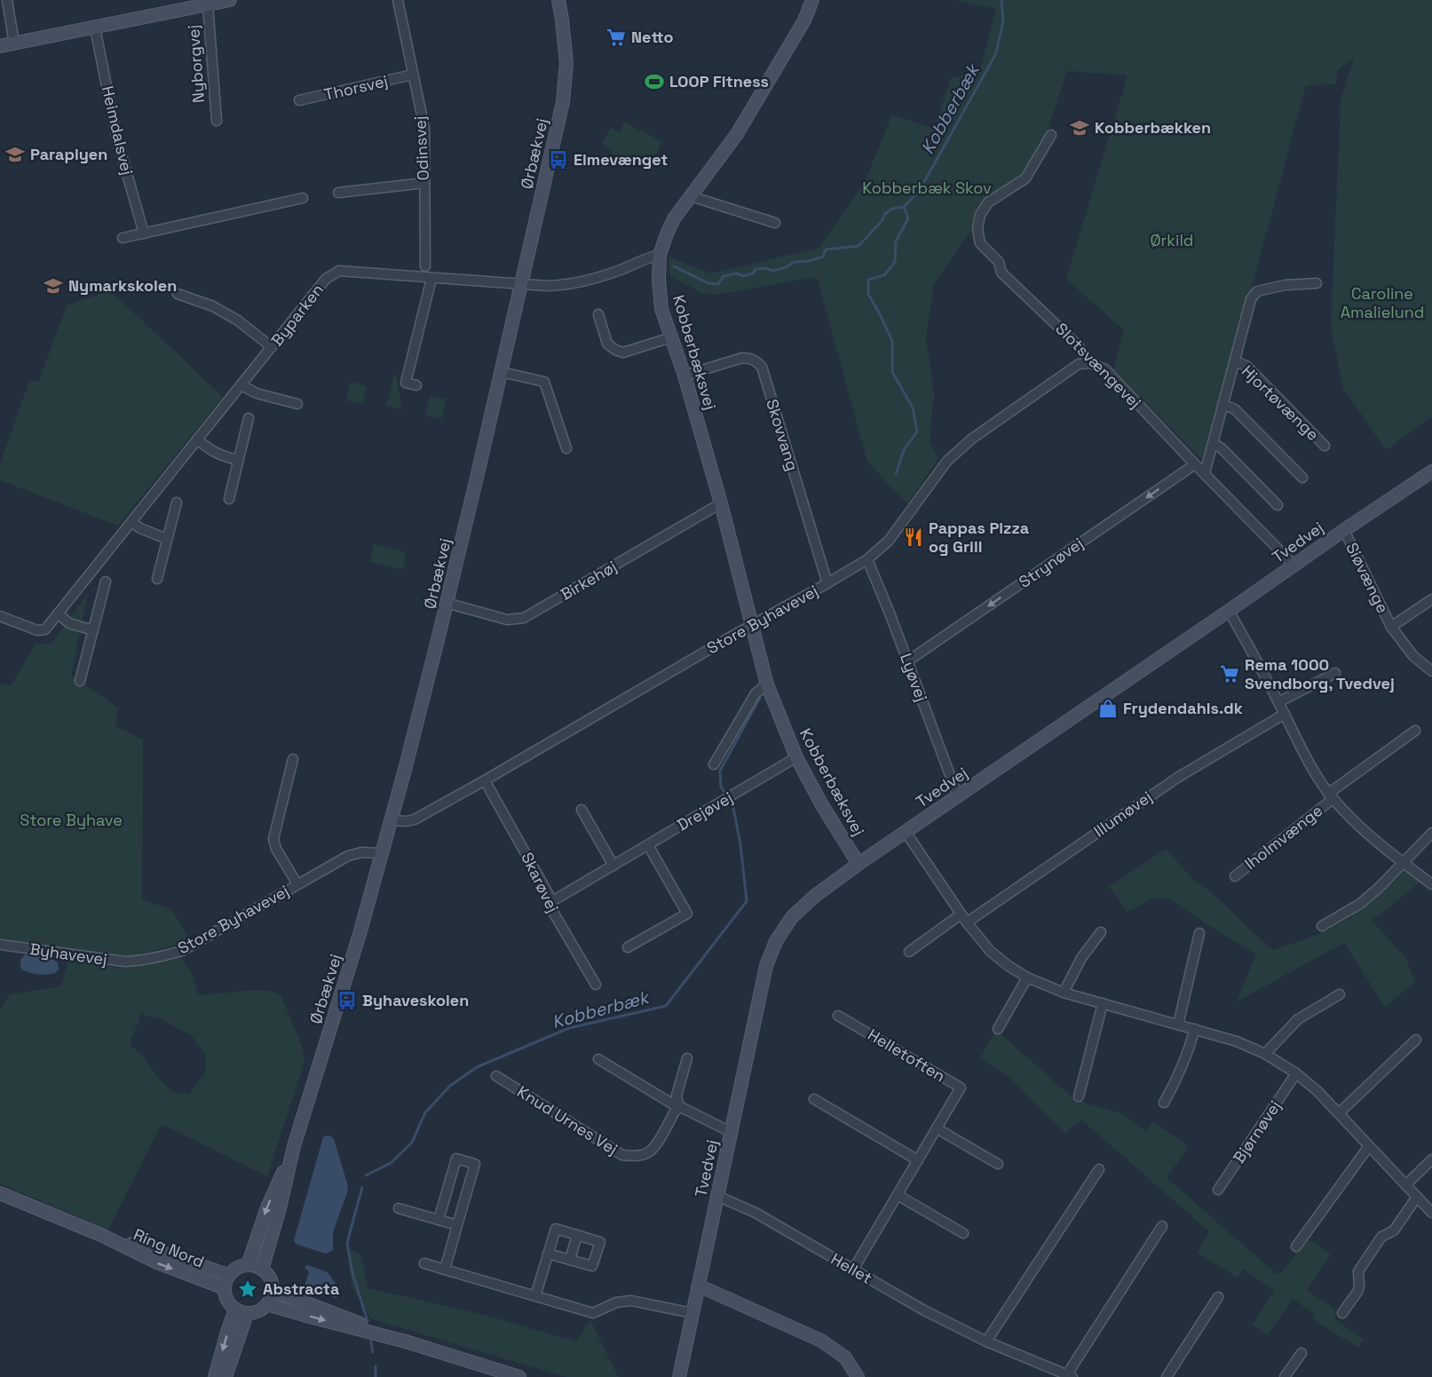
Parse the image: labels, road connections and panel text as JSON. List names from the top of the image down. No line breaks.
{"streets":{"street":["Nyborgvej","Thorsvej","Heimdalsvej","Odinsvej","Ørbækvej","Byparken","Kobberbæksvej","Slotsvængevej","Hjortøvænge","Skovvang","Tvedvej","Strynøvej","Siøvænge","Birkehøj","Store Byhavevej","Lyøvej","Drejøvej","Illumøvej","Iholmvænge","Skarøvej","Byhavevej","Helletoften","Knud Urnes Vej","Bjørnøvej","Ring Nord","Hellet"]},"crossings":[["Nyborgvej","Heimdalsvej"],["Thorsvej","Odinsvej"],["Ørbækvej","Byparken"],["Ørbækvej","Birkehøj"],["Ørbækvej","Store Byhavevej"],["Ørbækvej","Ring Nord"],["Byparken","Kobberbæksvej"],["Kobberbæksvej","Skovvang"],["Kobberbæksvej","Tvedvej"],["Kobberbæksvej","Birkehøj"],["Kobberbæksvej","Store Byhavevej"],["Kobberbæksvej","Drejøvej"],["Slotsvængevej","Hjortøvænge"],["Slotsvængevej","Tvedvej"],["Slotsvængevej","Strynøvej"],["Slotsvængevej","Store Byhavevej"],["Skovvang","Store Byhavevej"],["Tvedvej","Siøvænge"],["Tvedvej","Lyøvej"],["Tvedvej","Hellet"],["Strynøvej","Lyøvej"],["Store Byhavevej","Lyøvej"],["Store Byhavevej","Skarøvej"],["Store Byhavevej","Byhavevej"],["Drejøvej","Skarøvej"],["Helletoften","Hellet"]],"one_way":["Strynøvej"],"water":["Kobberbæk"],"parks":["Kobberbæk Skov","Ørkild","Caroline Amalielund","Store Byhave"],"places":{"supermarket":["Netto","Rema 1000 Svendborg, Tvedvej"],"sports":["LOOP Fitness"],"school or university":["Kobberbækken","Paraplyen","Nymarkskolen"],"bus stop":["Elmevænget","Byhaveskolen"],"restaurant":["Pappas Pizza og Grill"],"shop":["Frydendahls.dk"],"place":["Abstracta"]}}
